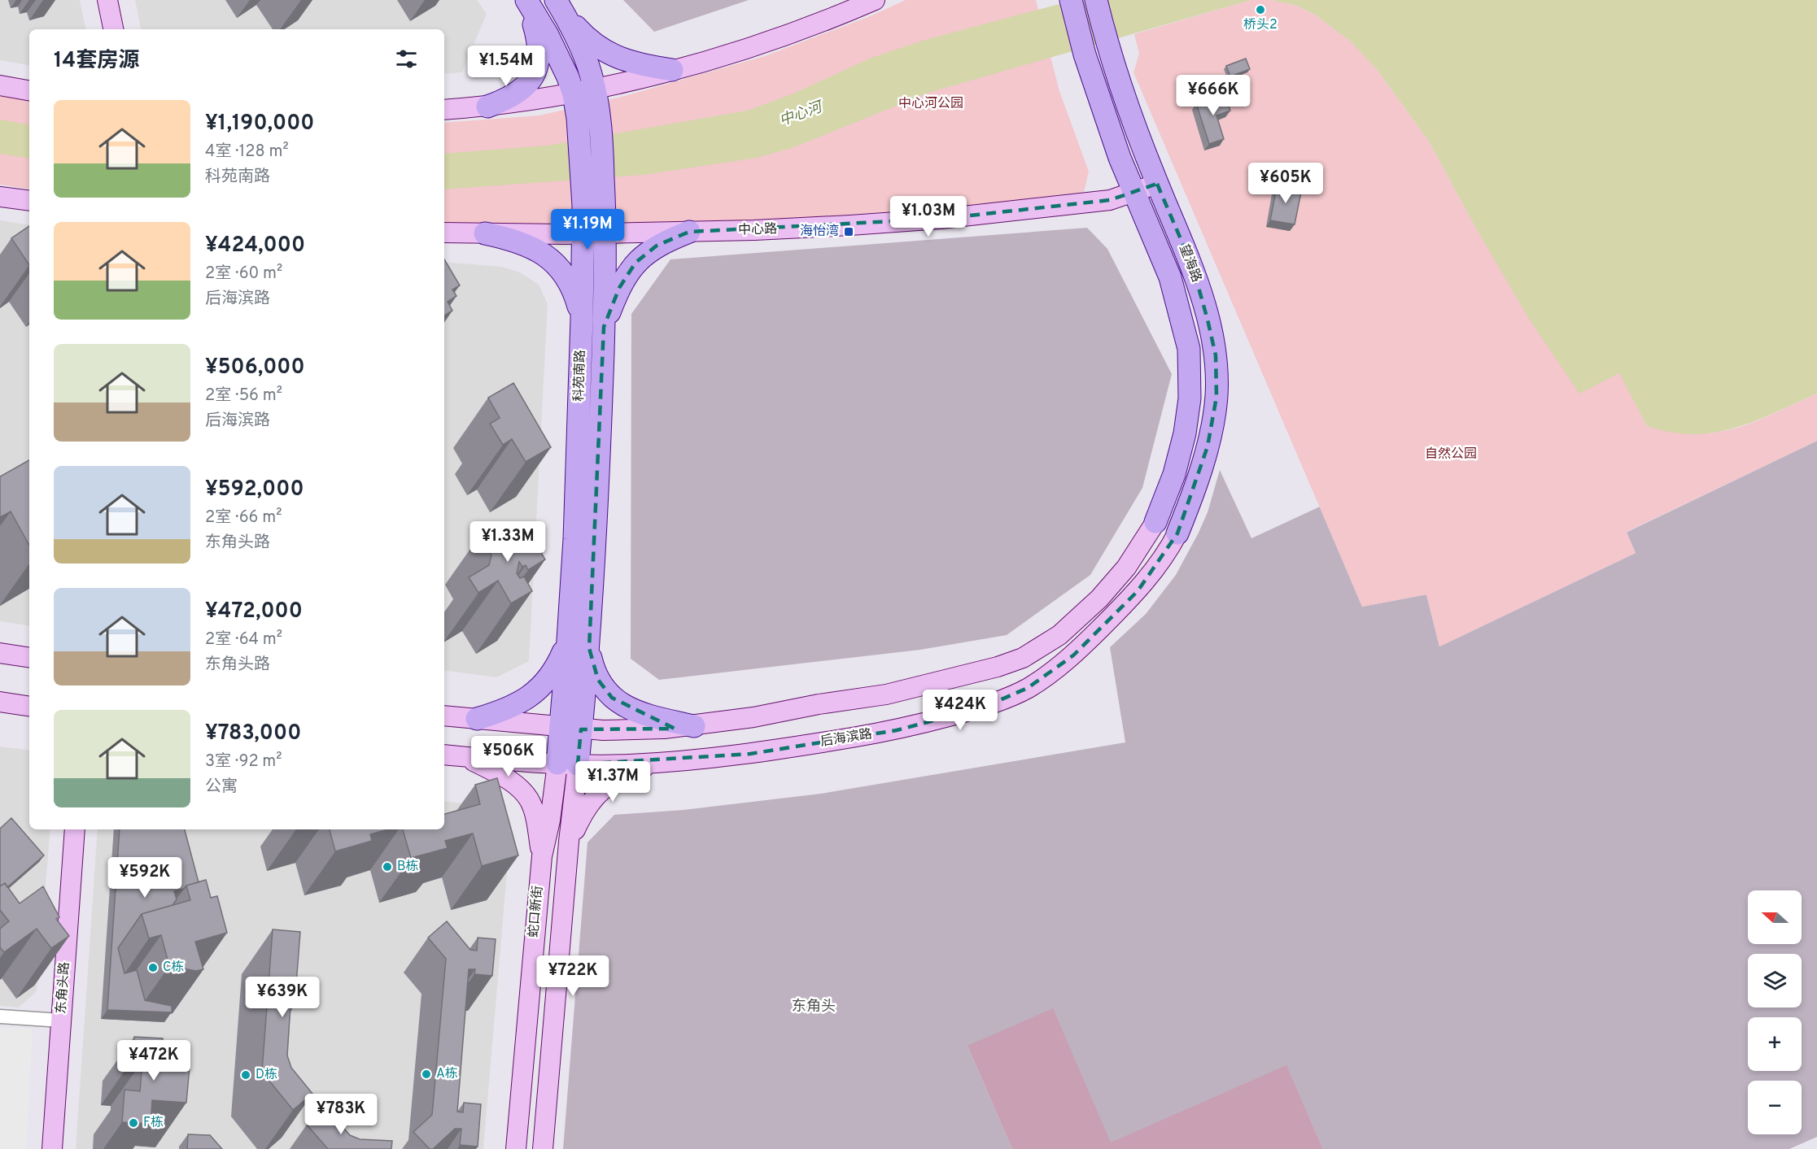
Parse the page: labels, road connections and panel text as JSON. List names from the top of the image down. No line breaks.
{"streets":{"main road":["中心路","望海路","科苑南路","后海滨路","蛇口新街","东角头路"]},"crossings":[["中心路","望海路"],["中心路","科苑南路"],["望海路","后海滨路"],["科苑南路","后海滨路"],["科苑南路","蛇口新街"],["后海滨路","蛇口新街"]],"districts":["东角头"],"water":["中心河"],"parks":["中心河公园","自然公园"],"places":{"other":["桥头2","B栋","C栋","A栋","D栋","F栋"],"transit":["海怡湾"]},"north":"left","page":{"heading":"14套房源","price":["¥1.54M","¥666K","¥605K","¥1.03M","¥1.19M","¥1.33M","¥424K","¥506K","¥1.37M","¥592K","¥722K","¥639K","¥472K","¥783K"],"list":[{"name":"¥1,190,000","note":"4室 · 128 m² · 科苑南路"},{"name":"¥424,000","note":"2室 · 60 m² · 后海滨路"},{"name":"¥506,000","note":"2室 · 56 m² · 后海滨路"},{"name":"¥592,000","note":"2室 · 66 m² · 东角头路"},{"name":"¥472,000","note":"2室 · 64 m² · 东角头路"},{"name":"¥783,000","note":"3室 · 92 m² · 公寓"}],"map_buttons":["+","−"]}}
